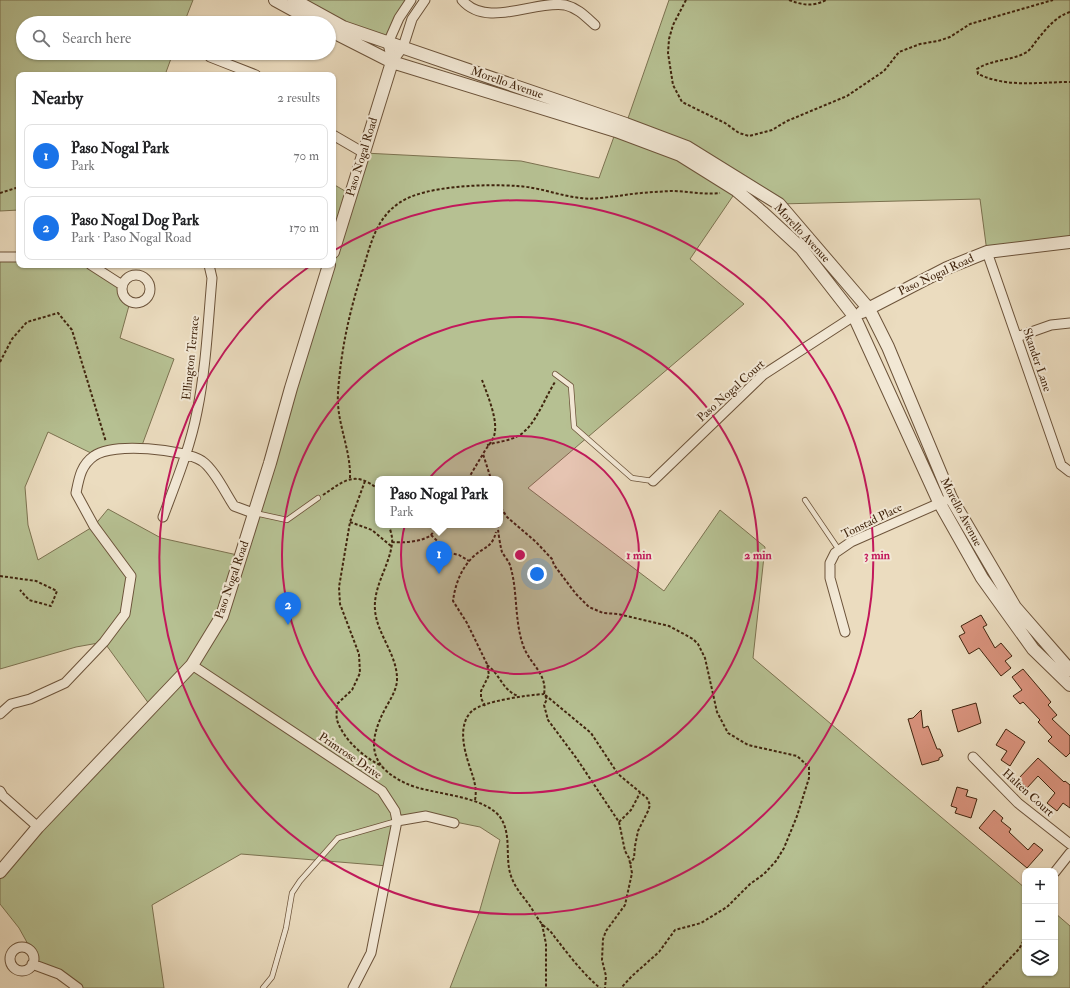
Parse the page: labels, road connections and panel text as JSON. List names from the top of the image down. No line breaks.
{"streets":{"street":["Morello Avenue","Paso Nogal Road","Ellington Terrace","Skander Lane","Paso Nogal Court","Tonstad Place","Primrose Drive","Halten Court"]},"crossings":[["Morello Avenue","Paso Nogal Road"],["Morello Avenue","Paso Nogal Court"],["Morello Avenue","Tonstad Place"],["Paso Nogal Road","Skander Lane"],["Paso Nogal Road","Paso Nogal Court"],["Paso Nogal Road","Primrose Drive"]],"page":{"search":"Search here","heading":["Nearby","2 results"],"list":[{"mark":"1","name":"Paso Nogal Park","note":"Park","value":"70 m"},{"mark":"2","name":"Paso Nogal Dog Park","note":"Park · Paso Nogal Road","value":"170 m"}],"popup":["Paso Nogal Park","Park"],"pins":["1","2"],"map_buttons":["+","−"]},"rings":["1 min","2 min","3 min"]}
